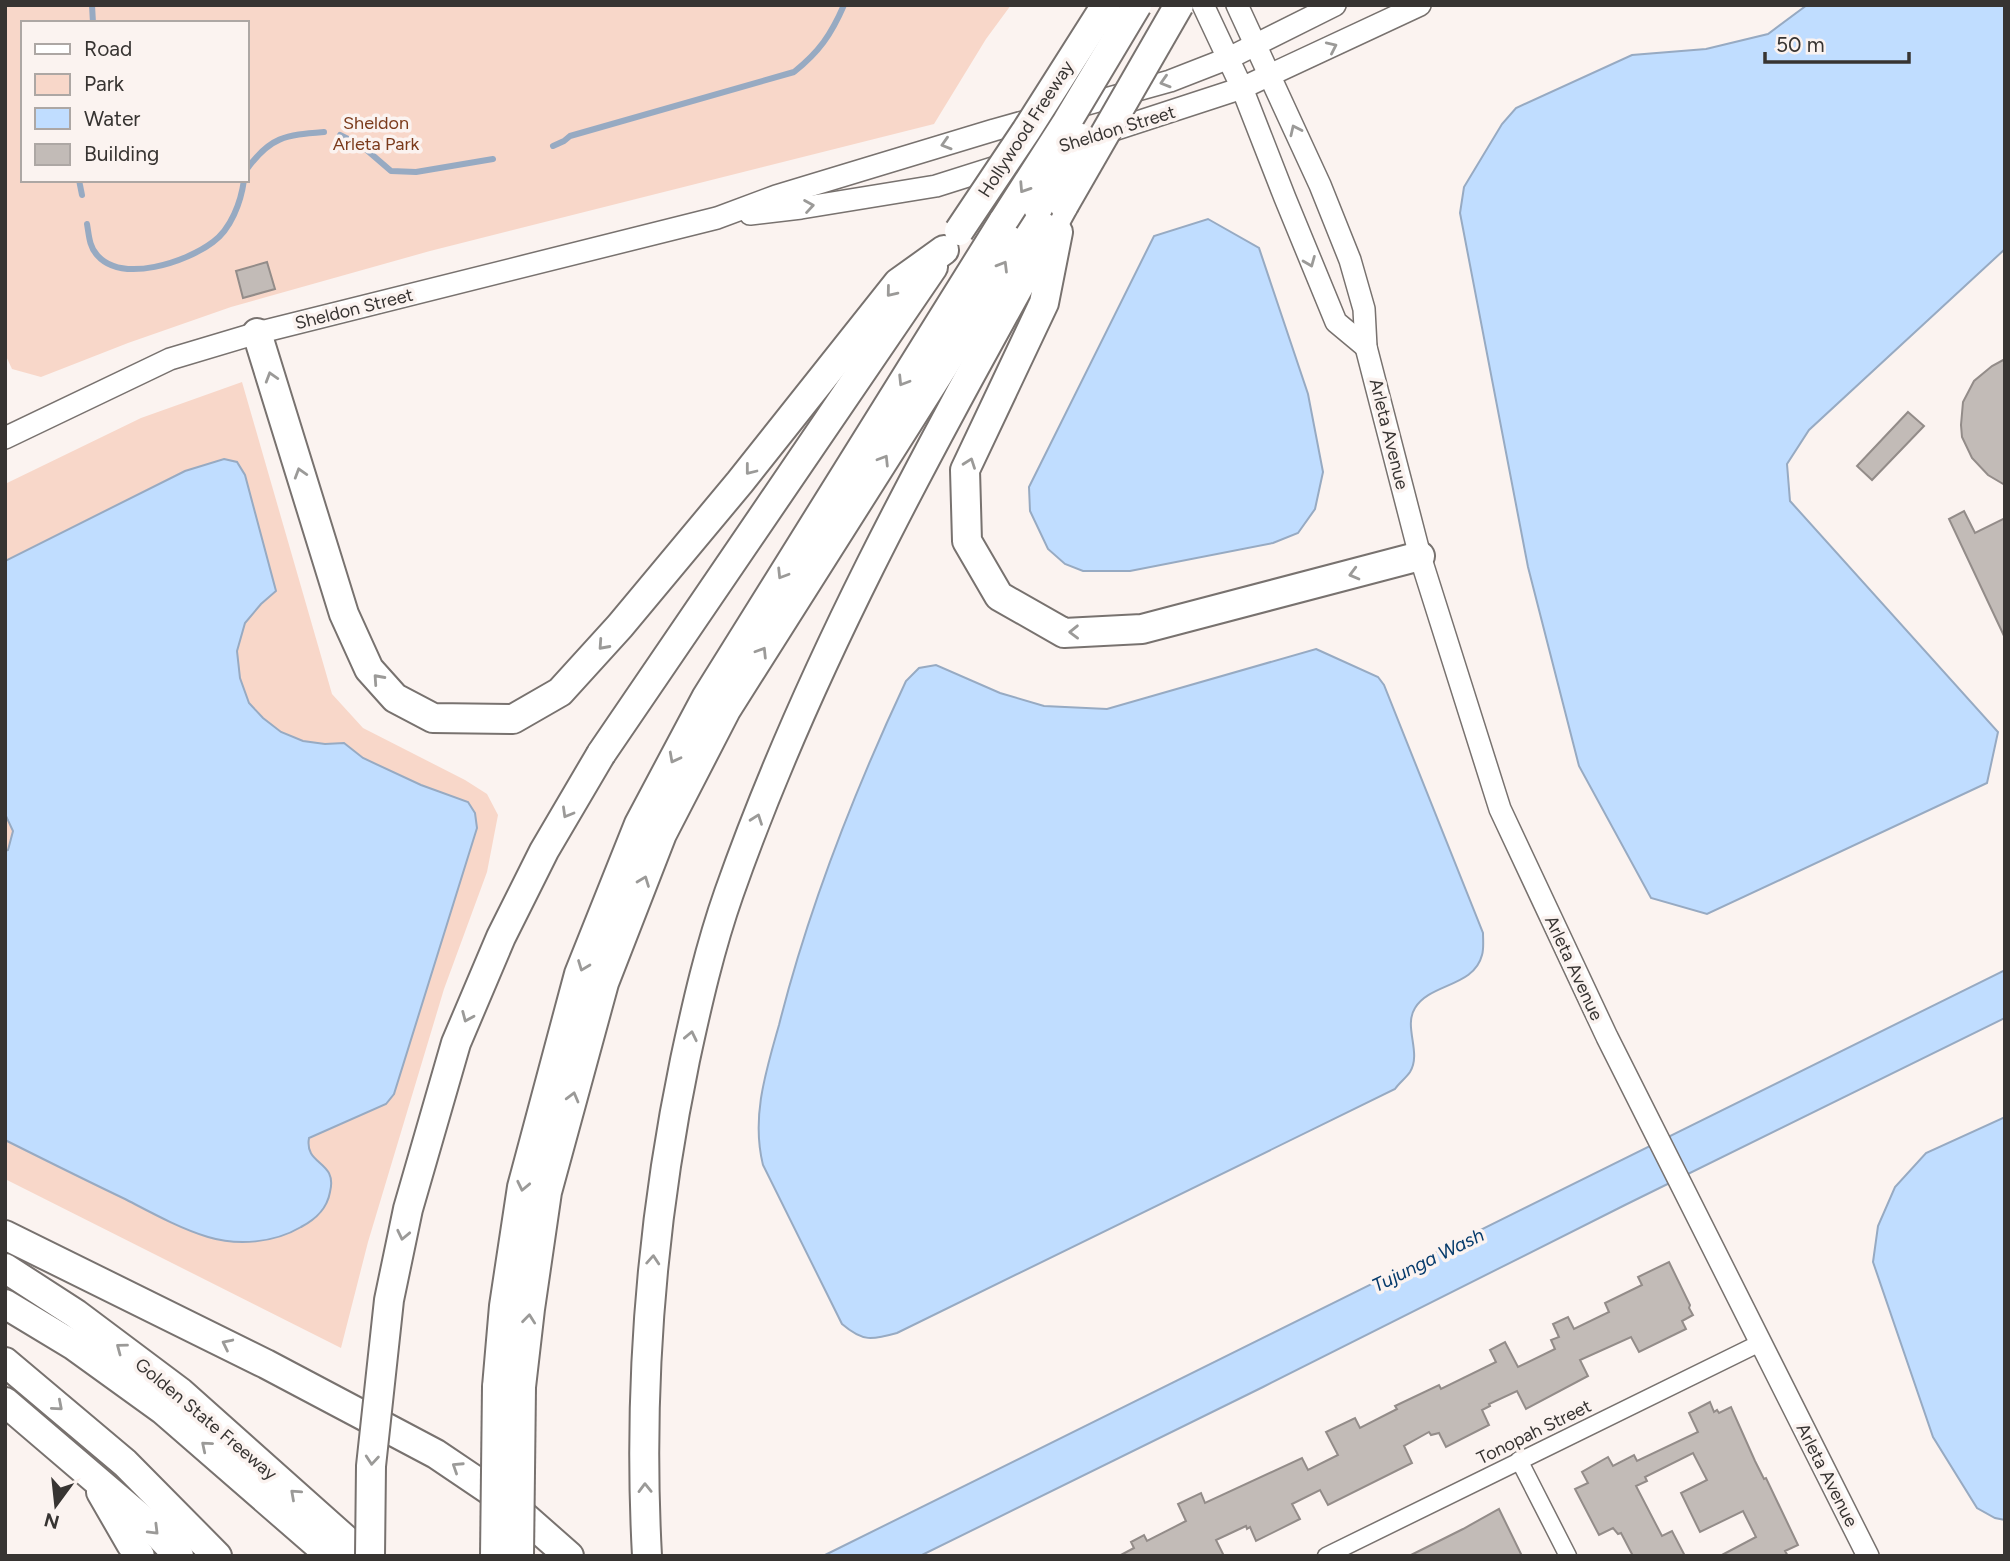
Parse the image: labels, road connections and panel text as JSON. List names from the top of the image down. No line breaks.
{"streets":{"highway":["Hollywood Freeway","Golden State Freeway"],"main road":["Sheldon Street","Arleta Avenue"],"street":["Tonopah Street"]},"crossings":[["Sheldon Street","Arleta Avenue"],["Arleta Avenue","Tonopah Street"]],"water":["Tujunga Wash"],"parks":["Sheldon Arleta Park"],"legend":["Road","Park","Water","Building"],"scale_bar":"50 m","north":"bottom"}
